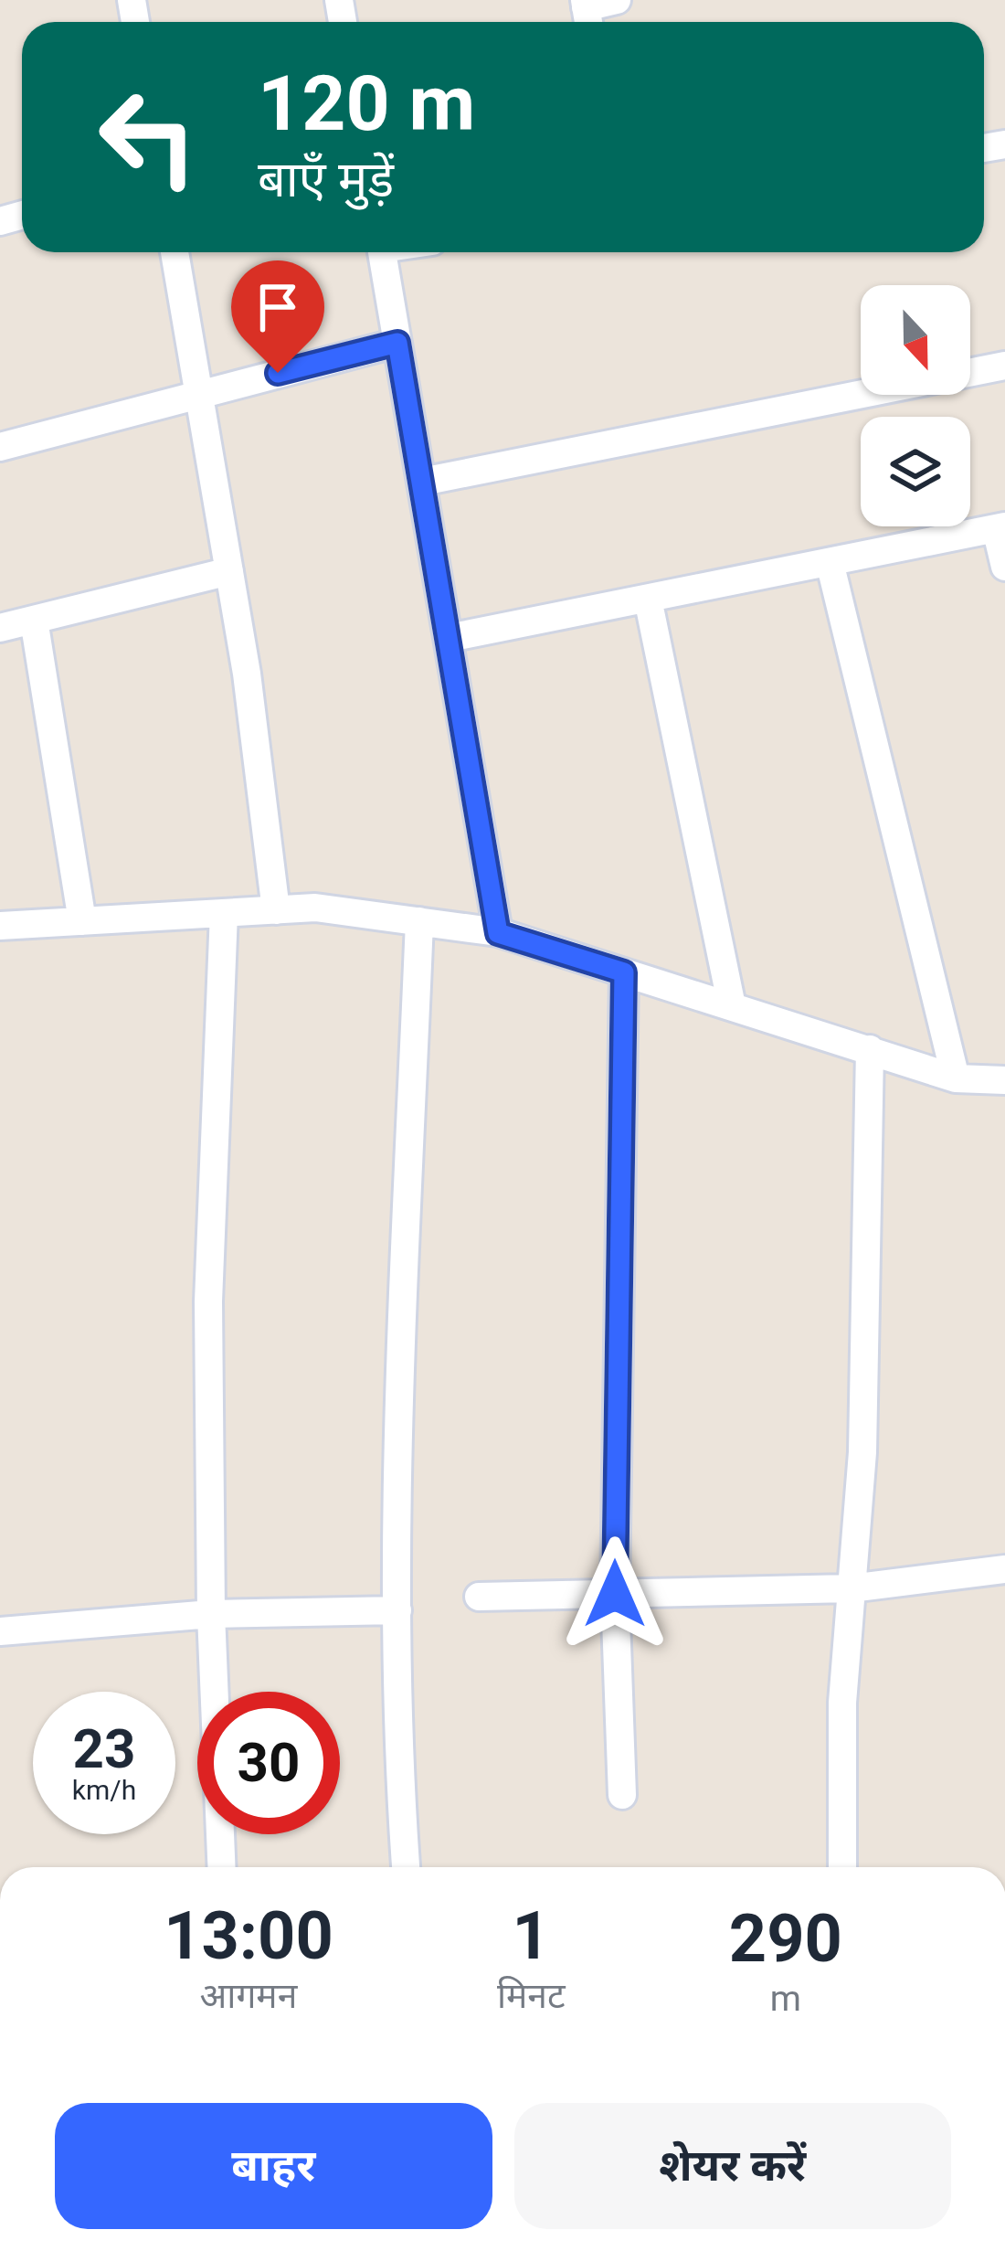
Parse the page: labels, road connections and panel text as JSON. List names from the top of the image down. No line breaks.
{"north":"bottom","page":{"turn":["120 m","बाएँ मुड़ें"],"speed":"23 km/h","limit":"30","eta":["13:00","आगमन","1","मिनट","290","m"],"buttons":["बाहर","शेयर करें"]}}
